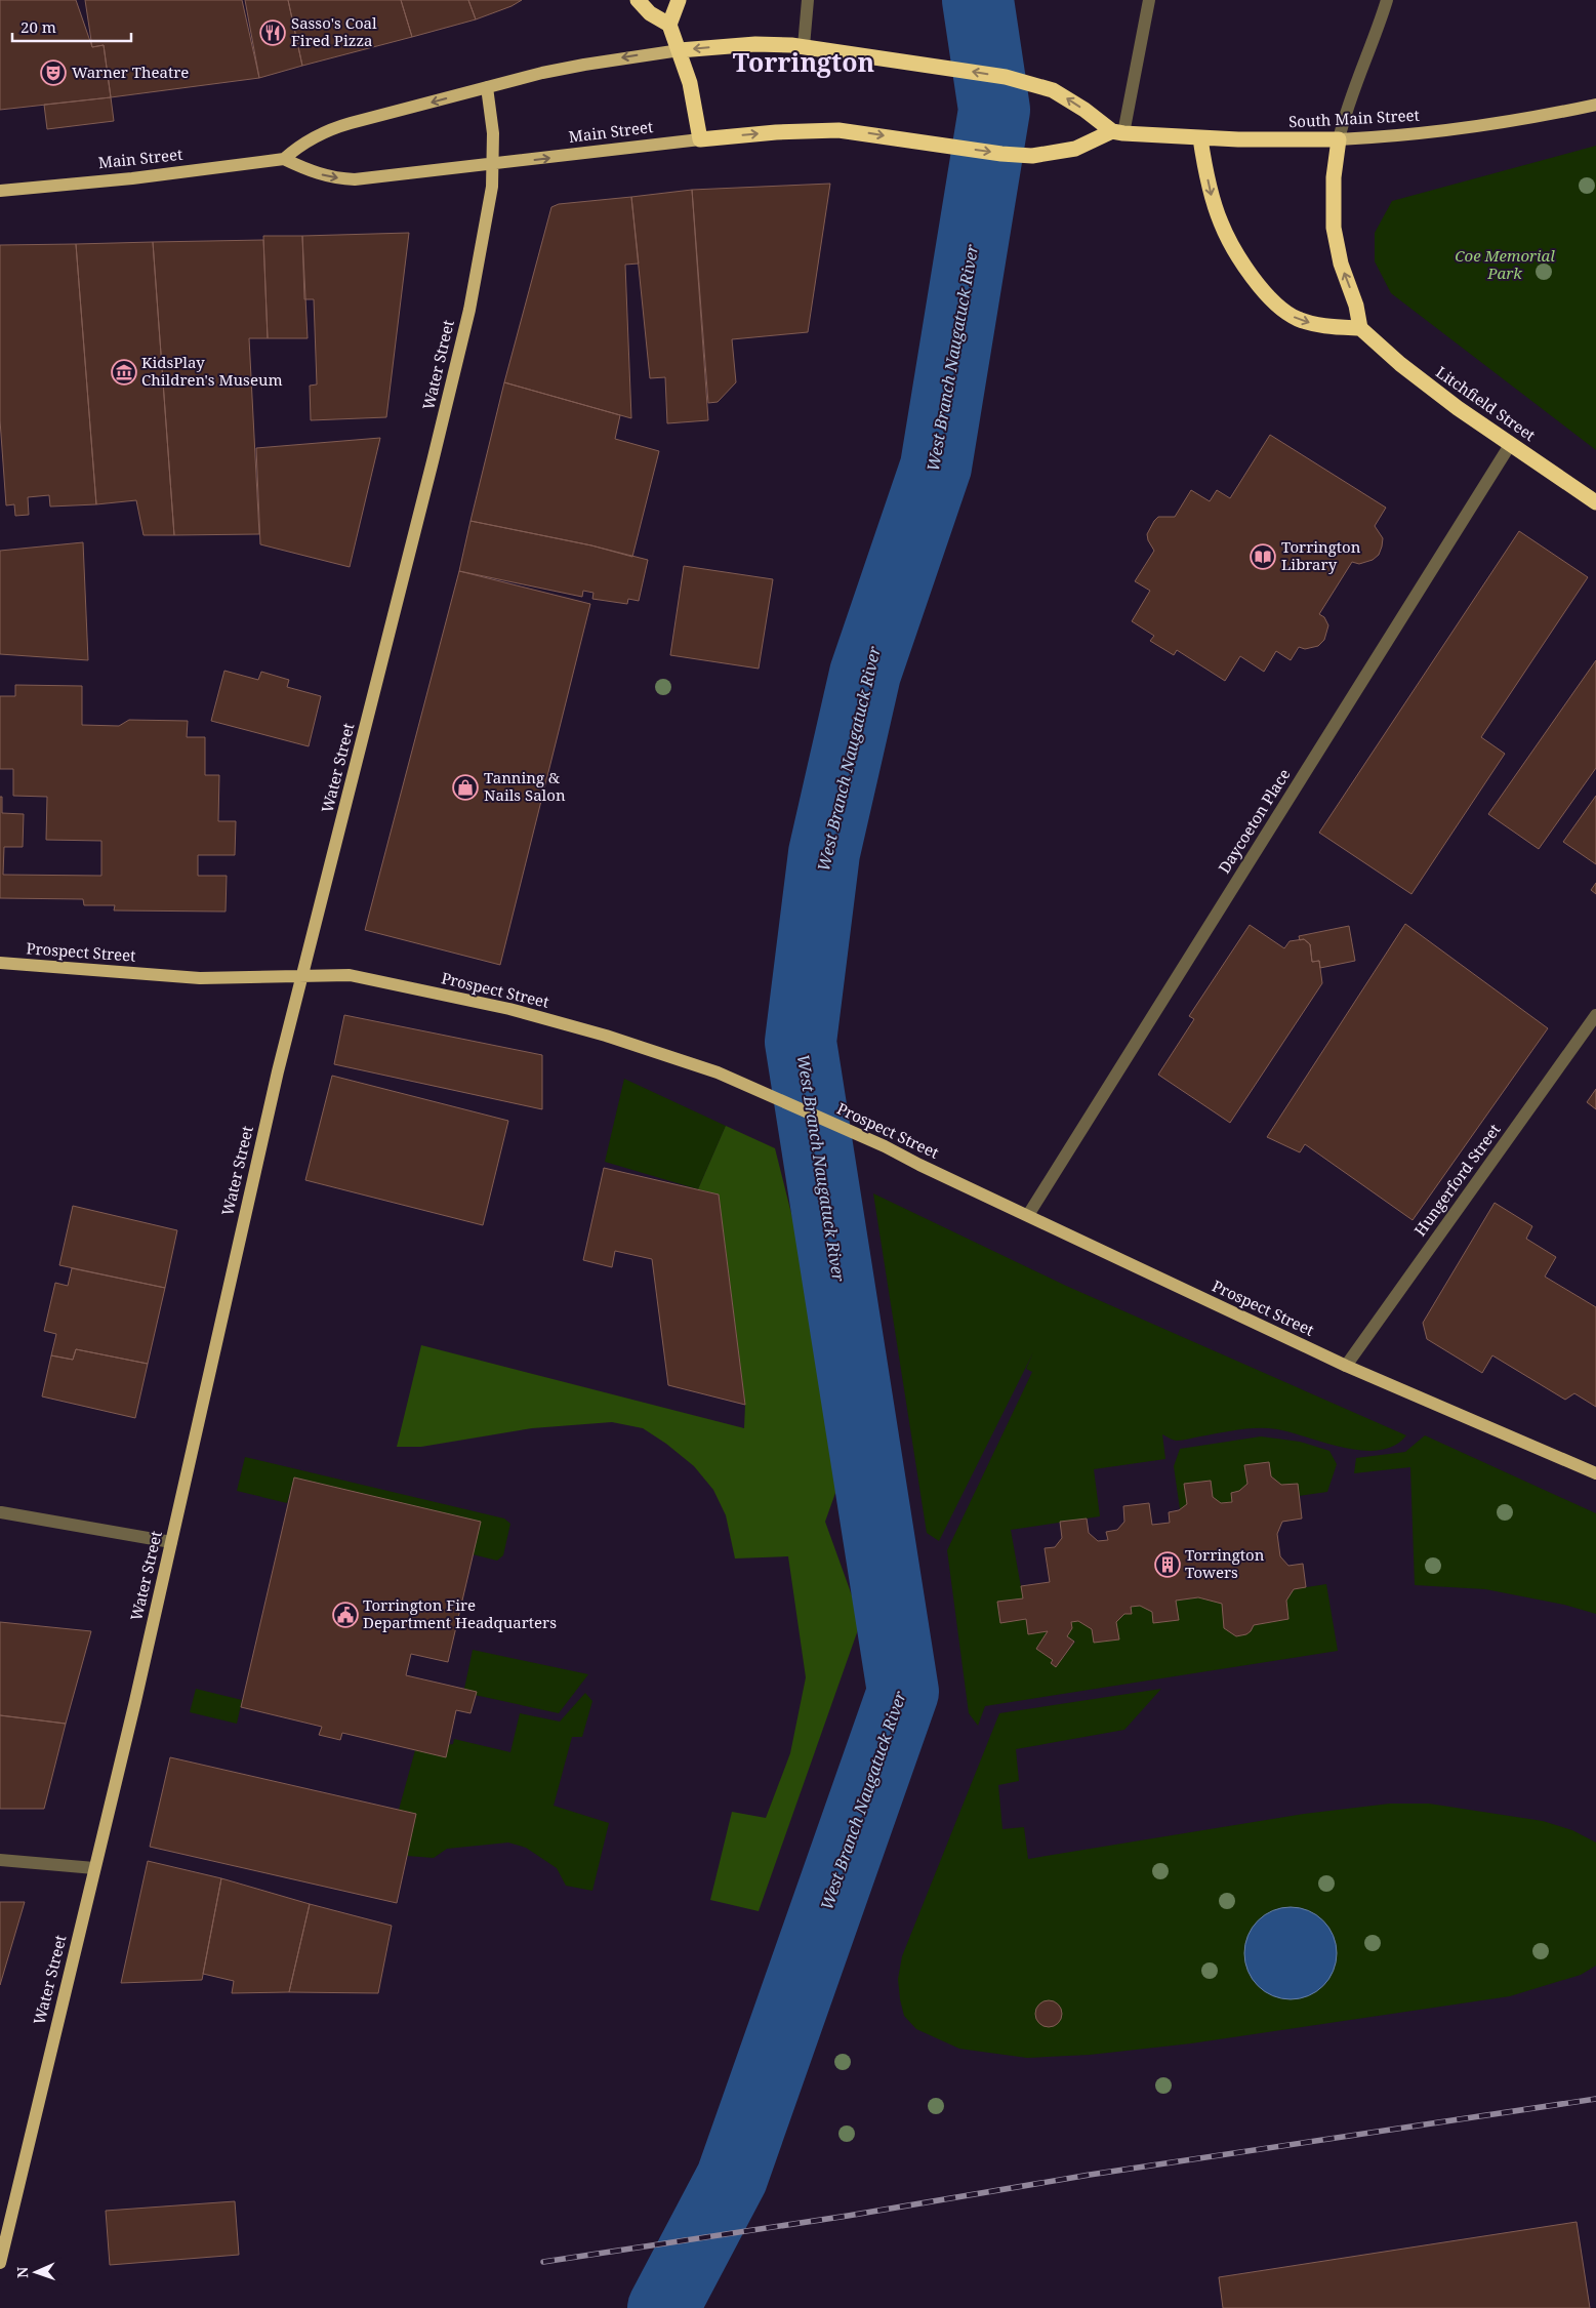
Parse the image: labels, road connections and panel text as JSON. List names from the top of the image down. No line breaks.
{"streets":{"highway":["South Main Street","Main Street","Litchfield Street"],"main road":["Water Street","Prospect Street"],"street":["Daycoeton Place","Hungerford Street"]},"crossings":[["South Main Street","Main Street"],["Main Street","Water Street"],["Water Street","Prospect Street"],["Litchfield Street","Daycoeton Place"],["Daycoeton Place","Prospect Street"],["Prospect Street","Hungerford Street"]],"districts":["Torrington"],"water":["West Branch Naugatuck River"],"parks":["Coe Memorial Park"],"places":{"restaurant":["Sasso's Coal Fired Pizza"],"theatre":["Warner Theatre"],"museum":["KidsPlay Children's Museum"],"library":["Torrington Library"],"shop":["Tanning & Nails Salon"],"building":["Torrington Towers"],"public building":["Torrington Fire Department Headquarters"]},"scale_bar":"20 m","north":"left"}
